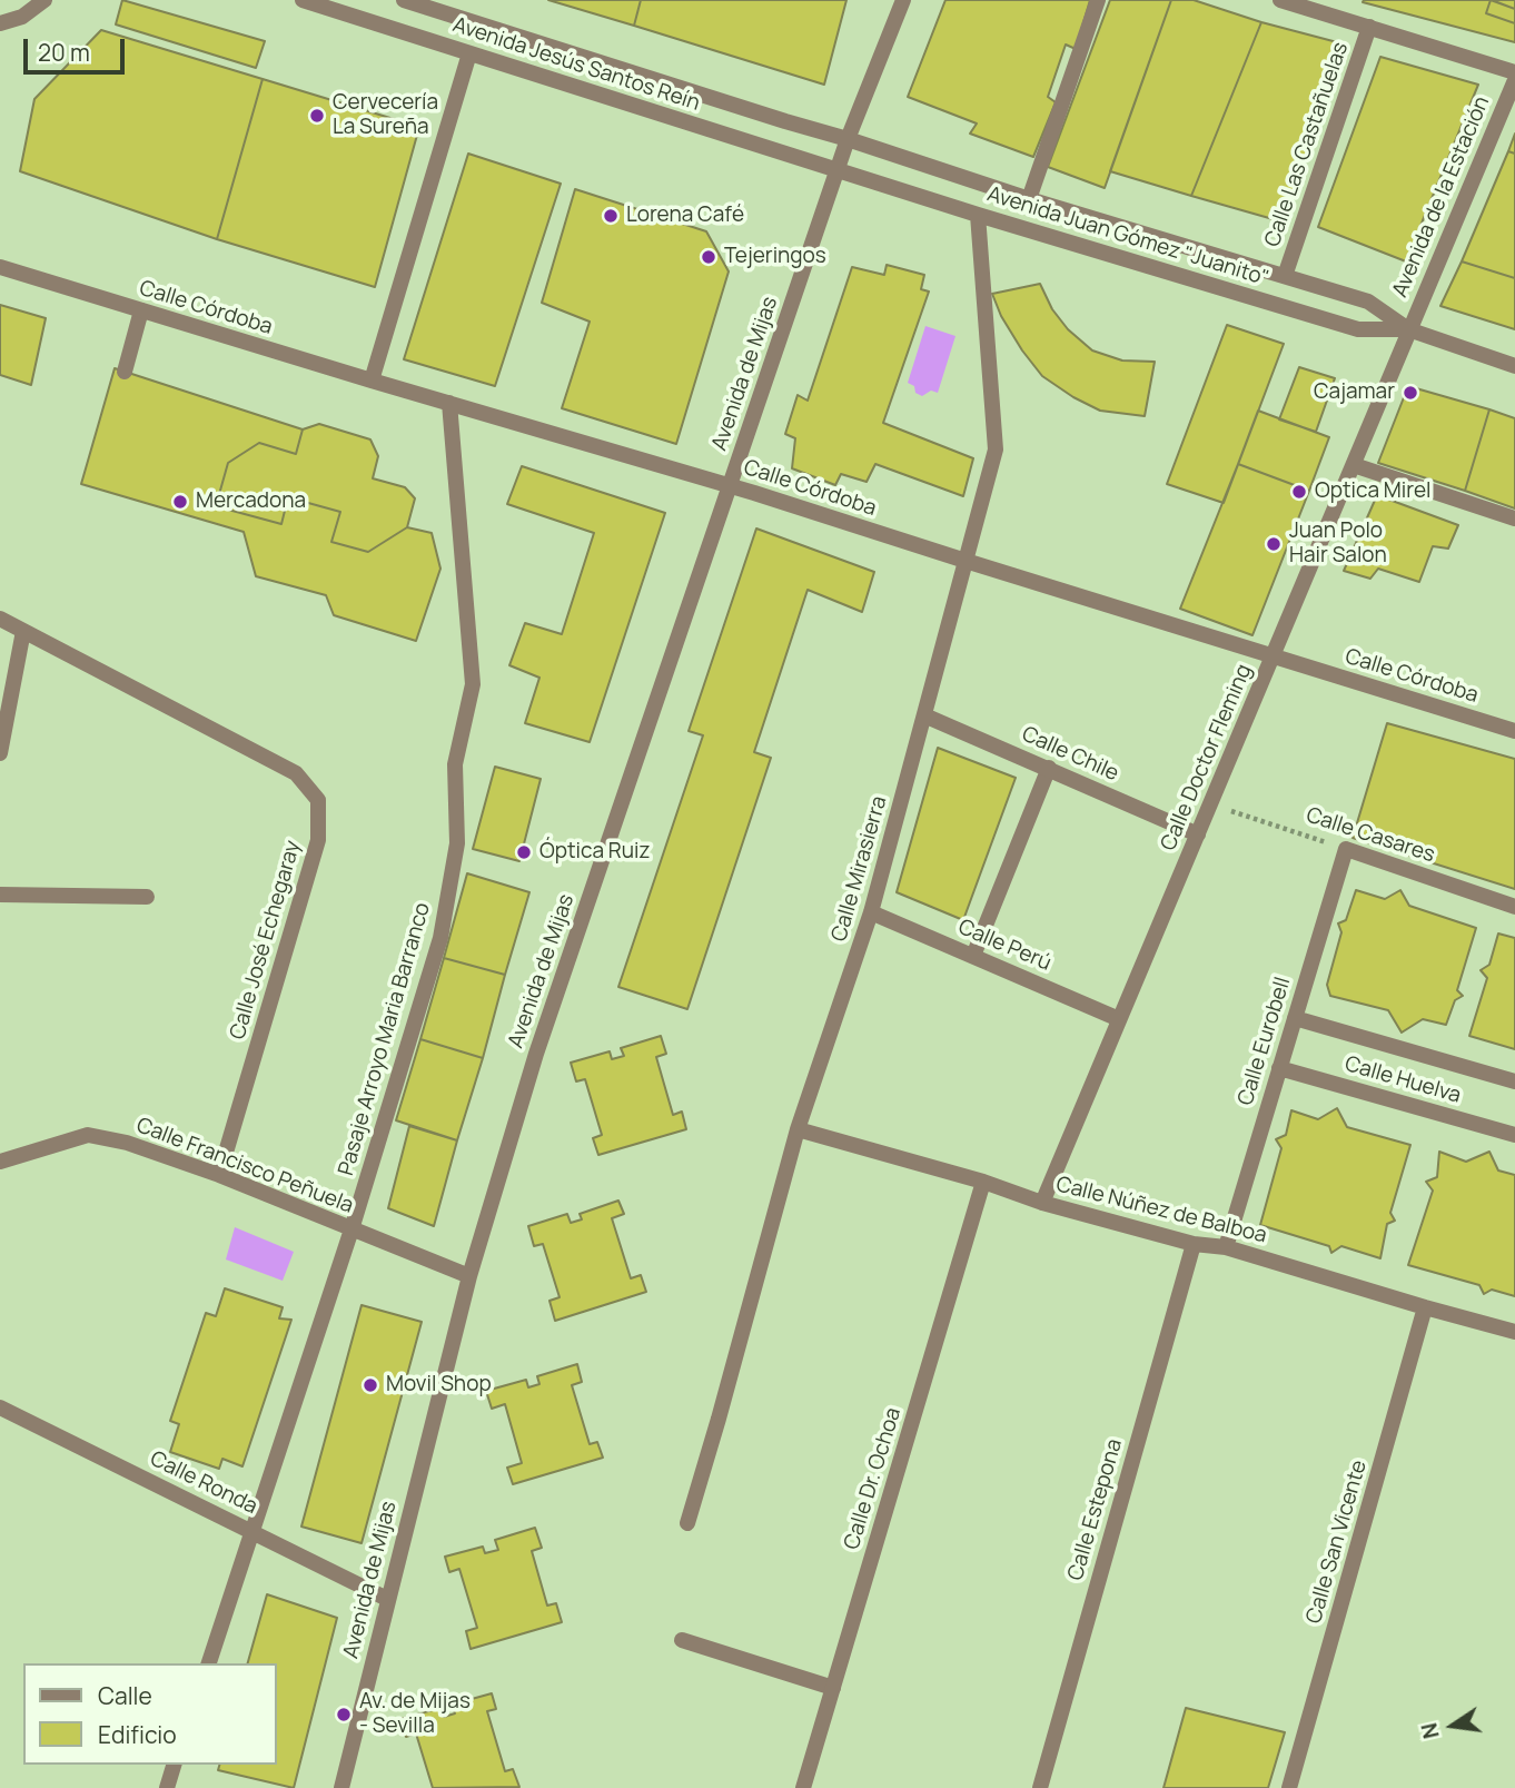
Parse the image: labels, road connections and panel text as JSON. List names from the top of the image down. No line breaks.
{"streets":{"street":["Avenida Jesús Santos Reín","Calle Las Castañuelas","Avenida de la Estación","Avenida Juan Gómez \"Juanito\"","Calle Córdoba","Avenida de Mijas","Calle Chile","Calle Doctor Fleming","Calle Casares","Calle Mirasierra","Calle José Echegaray","Calle Perú","Pasaje Arroyo Maria Barranco","Calle Eurobell","Calle Huelva","Calle Francisco Peñuela","Calle Núñez de Balboa","Calle Dr. Ochoa","Calle Ronda","Calle Estepona","Calle San Vicente"]},"crossings":[["Avenida Jesús Santos Reín","Avenida Juan Gómez \"Juanito\""],["Avenida Jesús Santos Reín","Avenida de Mijas"],["Calle Las Castañuelas","Avenida Juan Gómez \"Juanito\""],["Avenida de la Estación","Avenida Juan Gómez \"Juanito\""],["Avenida de la Estación","Calle Doctor Fleming"],["Avenida Juan Gómez \"Juanito\"","Avenida de Mijas"],["Avenida Juan Gómez \"Juanito\"","Calle Doctor Fleming"],["Avenida Juan Gómez \"Juanito\"","Calle Mirasierra"],["Calle Córdoba","Avenida de Mijas"],["Calle Córdoba","Calle Doctor Fleming"],["Calle Córdoba","Calle Mirasierra"],["Calle Córdoba","Pasaje Arroyo Maria Barranco"],["Avenida de Mijas","Calle Francisco Peñuela"],["Avenida de Mijas","Calle Ronda"],["Calle Chile","Calle Doctor Fleming"],["Calle Chile","Calle Mirasierra"],["Calle Doctor Fleming","Calle Casares"],["Calle Doctor Fleming","Calle Perú"],["Calle Doctor Fleming","Calle Núñez de Balboa"],["Calle Casares","Calle Eurobell"],["Calle Mirasierra","Calle Perú"],["Calle Mirasierra","Calle Núñez de Balboa"],["Calle José Echegaray","Calle Francisco Peñuela"],["Pasaje Arroyo Maria Barranco","Calle Francisco Peñuela"],["Pasaje Arroyo Maria Barranco","Calle Ronda"],["Calle Eurobell","Calle Huelva"],["Calle Eurobell","Calle Núñez de Balboa"],["Calle Núñez de Balboa","Calle Dr. Ochoa"],["Calle Núñez de Balboa","Calle Estepona"],["Calle Núñez de Balboa","Calle San Vicente"]],"places":["Cervecería La Sureña","Lorena Café","Tejeringos","Cajamar","Optica Mirel","Mercadona","Juan Polo Hair Salon","Óptica Ruiz","Movil Shop","Av. de Mijas - Sevilla"],"legend":["Calle","Edificio"],"scale_bar":"20 m","north":"left"}
